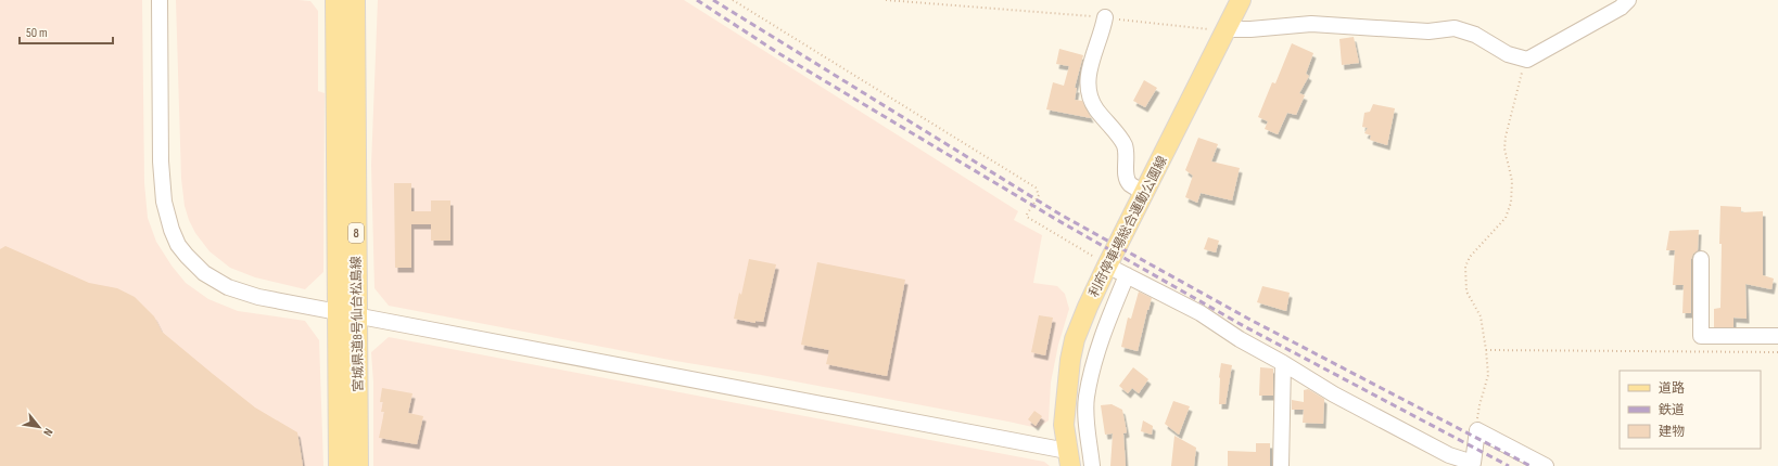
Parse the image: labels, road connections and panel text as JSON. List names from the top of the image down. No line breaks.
{"streets":{"main road":["利府停車場総合運動公園線","8","宮城県道8号仙台松島線"]},"legend":["道路","鉄道","建物"],"scale_bar":"50 m","north":"bottom right"}
